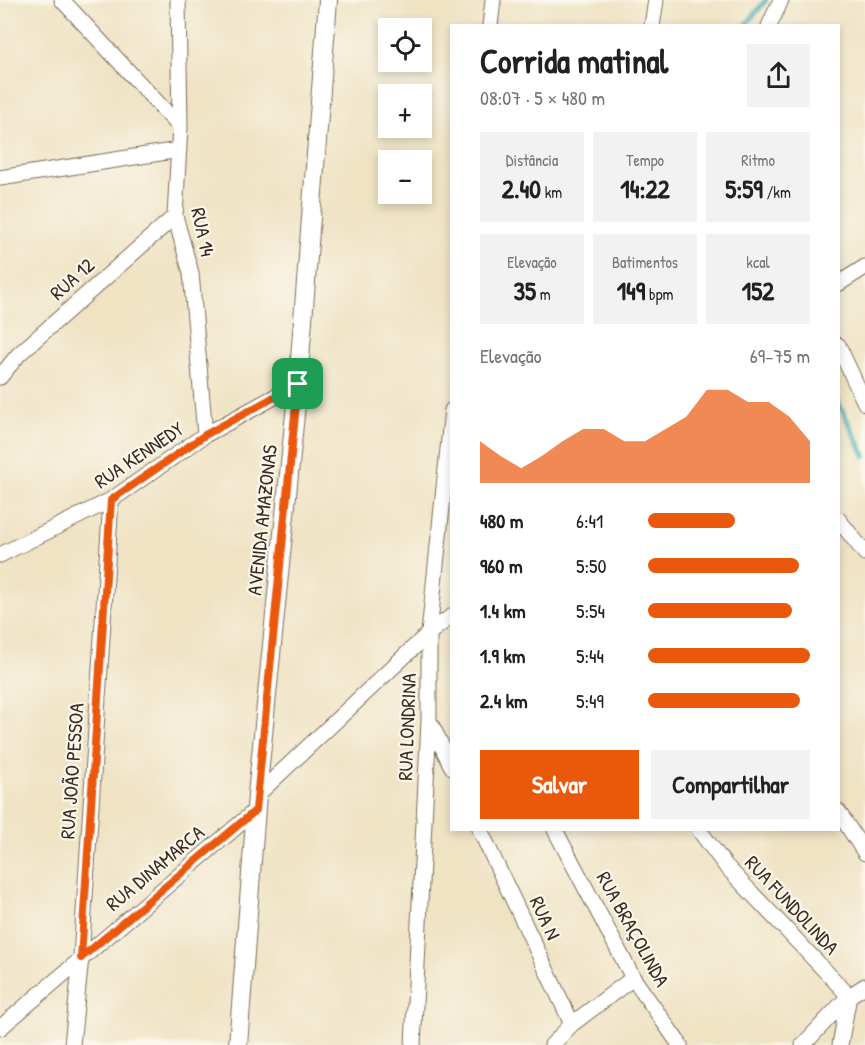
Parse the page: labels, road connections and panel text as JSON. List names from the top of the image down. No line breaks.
{"streets":{"street":["RUA 14","RUA 12","RUA KENNEDY","AVENIDA AMAZONAS","RUA LONDRINA","RUA JOÃO PESSOA","RUA DINAMARCA","RUA FUNDOLINDA","RUA N","RUA BRAÇOLINDA"]},"crossings":[["RUA 14","RUA 12"],["RUA 14","RUA KENNEDY"],["RUA KENNEDY","AVENIDA AMAZONAS"],["RUA KENNEDY","RUA JOÃO PESSOA"],["AVENIDA AMAZONAS","RUA DINAMARCA"],["RUA LONDRINA","RUA DINAMARCA"],["RUA JOÃO PESSOA","RUA DINAMARCA"]],"page":{"map_buttons":["+","−"],"heading":["Corrida matinal","08:07 · 5 × 480 m"],"stats":[["Distância","2.40 km"],["Tempo","14:22"],["Ritmo","5:59 /km"],["Elevação","35 m"],["Batimentos","149 bpm"],["kcal","152"]],"chart":["Elevação","69–75 m"],"list":[{"name":"480 m","note":"6:41"},{"name":"960 m","note":"5:50"},{"name":"1.4 km","note":"5:54"},{"name":"1.9 km","note":"5:44"},{"name":"2.4 km","note":"5:49"}],"buttons":["Salvar","Compartilhar"]}}
